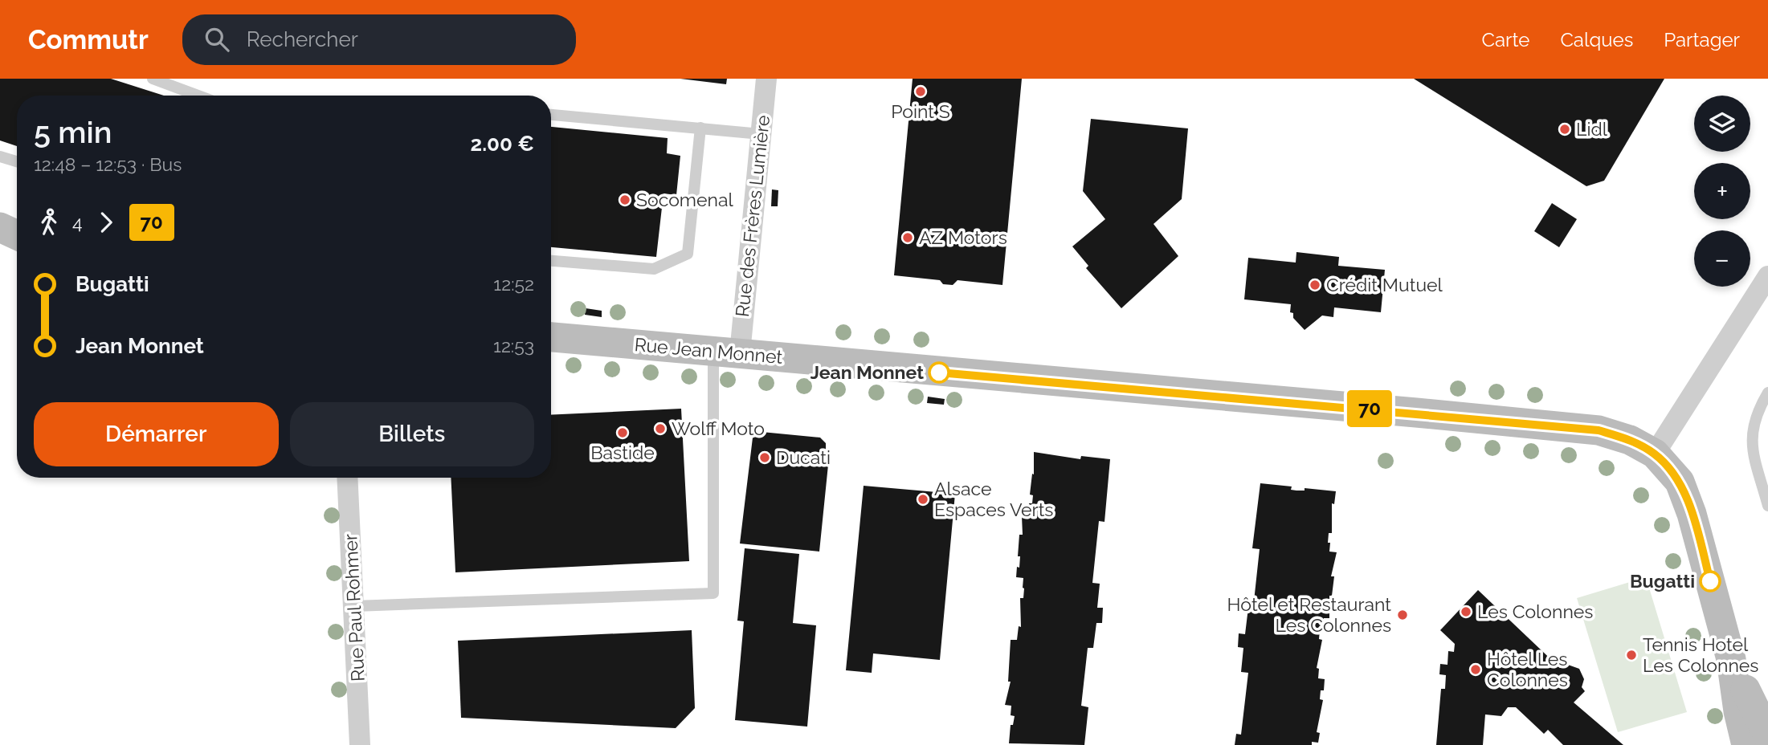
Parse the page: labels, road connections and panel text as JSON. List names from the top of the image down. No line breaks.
{"streets":{"street":["Rue des Frères Lumière","Rue Jean Monnet","Rue Paul Rohmer"]},"crossings":[["Rue des Frères Lumière","Rue Jean Monnet"]],"places":["Point S","Lidl","Socomenal","AZ Motors","Crédit Mutuel","Jean Monnet","Wolff Moto","Bastide","Ducati","Alsace Espaces Verts","Bugatti","Les Colonnes","Hôtel et Restaurant Les Colonnes","Tennis Hotel Les Colonnes","Hôtel Les Colonnes"],"lines":["bus line 70"],"page":{"header":"Commutr","search":"Rechercher","nav":["Carte","Calques","Partager"],"on_map":"70","map_buttons":["+","−"],"heading":["5 min","12:48 – 12:53 · Bus","2.00 €"],"legs":["4","70"],"list":[{"name":"Bugatti","value":"12:52"},{"name":"Jean Monnet","value":"12:53"}],"buttons":["Démarrer","Billets"]}}
